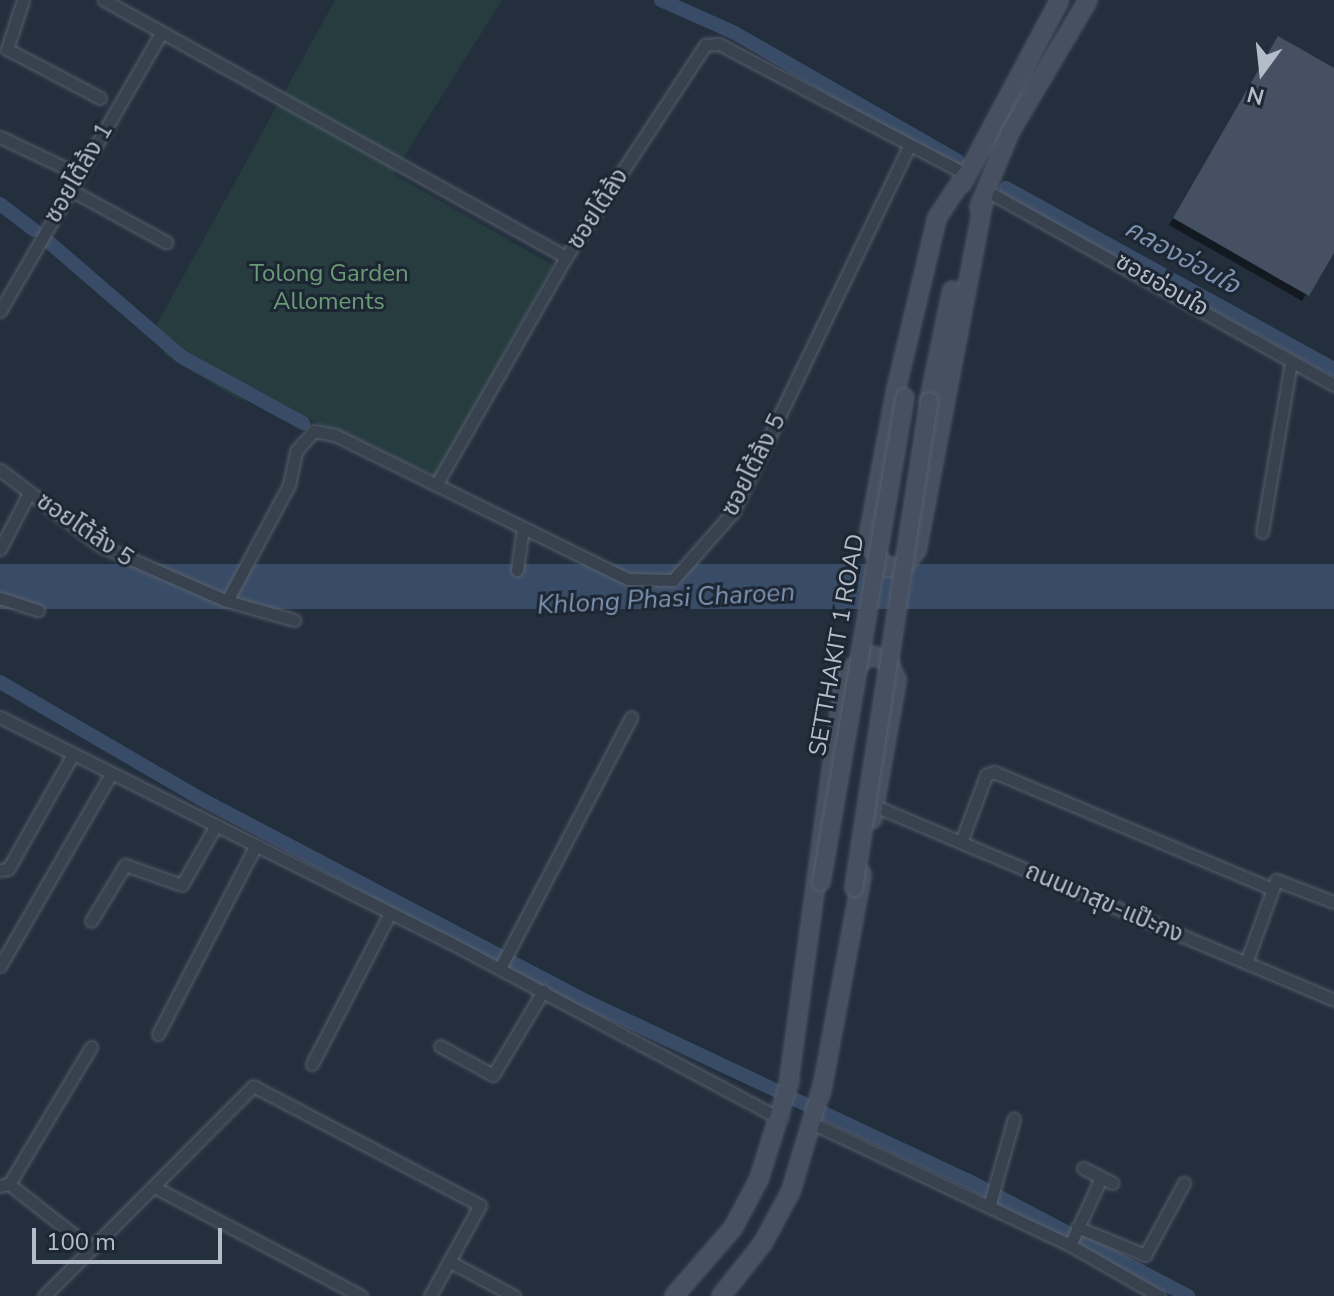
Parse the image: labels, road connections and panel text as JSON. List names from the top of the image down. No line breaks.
{"streets":{"main road":["SETTHAKIT 1 ROAD"],"street":["ซอยโต้ล้ง 1","ซอยโต้ล้ง","ซอยอ่อนใจ","ซอยโต้ล้ง 5","ถนนมาสุข-แป๊ะกง"]},"crossings":[["ซอยโต้ล้ง 1","ซอยโต้ล้ง"],["ซอยโต้ล้ง","ซอยโต้ล้ง 5"],["ซอยโต้ล้ง","SETTHAKIT 1 ROAD"]],"water":["คลองอ่อนใจ","Khlong Phasi Charoen"],"parks":["Tolong Garden Alloments"],"scale_bar":"100 m","north":"bottom"}
